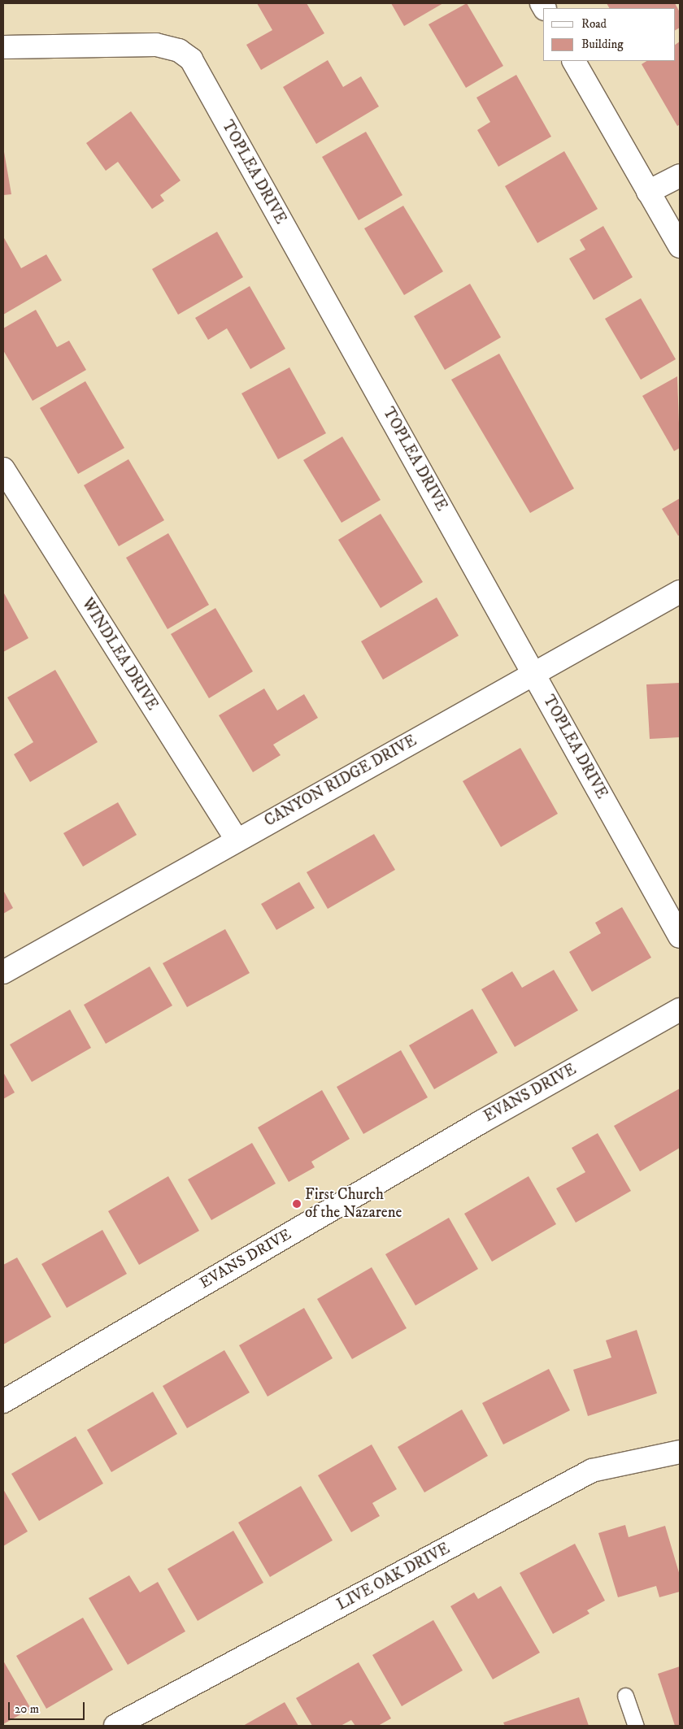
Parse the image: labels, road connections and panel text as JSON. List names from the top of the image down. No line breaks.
{"streets":{"street":["TOPLEA DRIVE","WINDLEA DRIVE","CANYON RIDGE DRIVE","EVANS DRIVE","LIVE OAK DRIVE"]},"crossings":[["TOPLEA DRIVE","CANYON RIDGE DRIVE"],["WINDLEA DRIVE","CANYON RIDGE DRIVE"]],"places":["First Church of the Nazarene"],"legend":["Road","Building"],"scale_bar":"20 m"}
